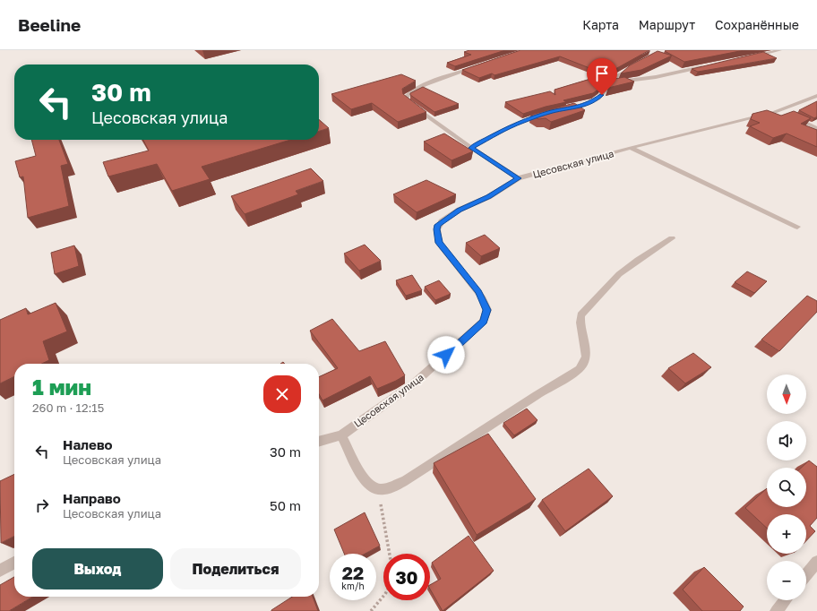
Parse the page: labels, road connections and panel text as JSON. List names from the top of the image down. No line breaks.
{"streets":{"street":["Цесовская улица"]},"north":"bottom","page":{"header":"Beeline","nav":["Карта","Маршрут","Сохранённые"],"turn":["30 m","Цесовская улица"],"heading":["1 мин","260 m · 12:15"],"map_buttons":["+","−"],"list":[{"name":"Налево","note":"Цесовская улица","value":"30 m"},{"name":"Направо","note":"Цесовская улица","value":"50 m"}],"buttons":["Выход","Поделиться"],"speed":"22 km/h","limit":"30"}}
